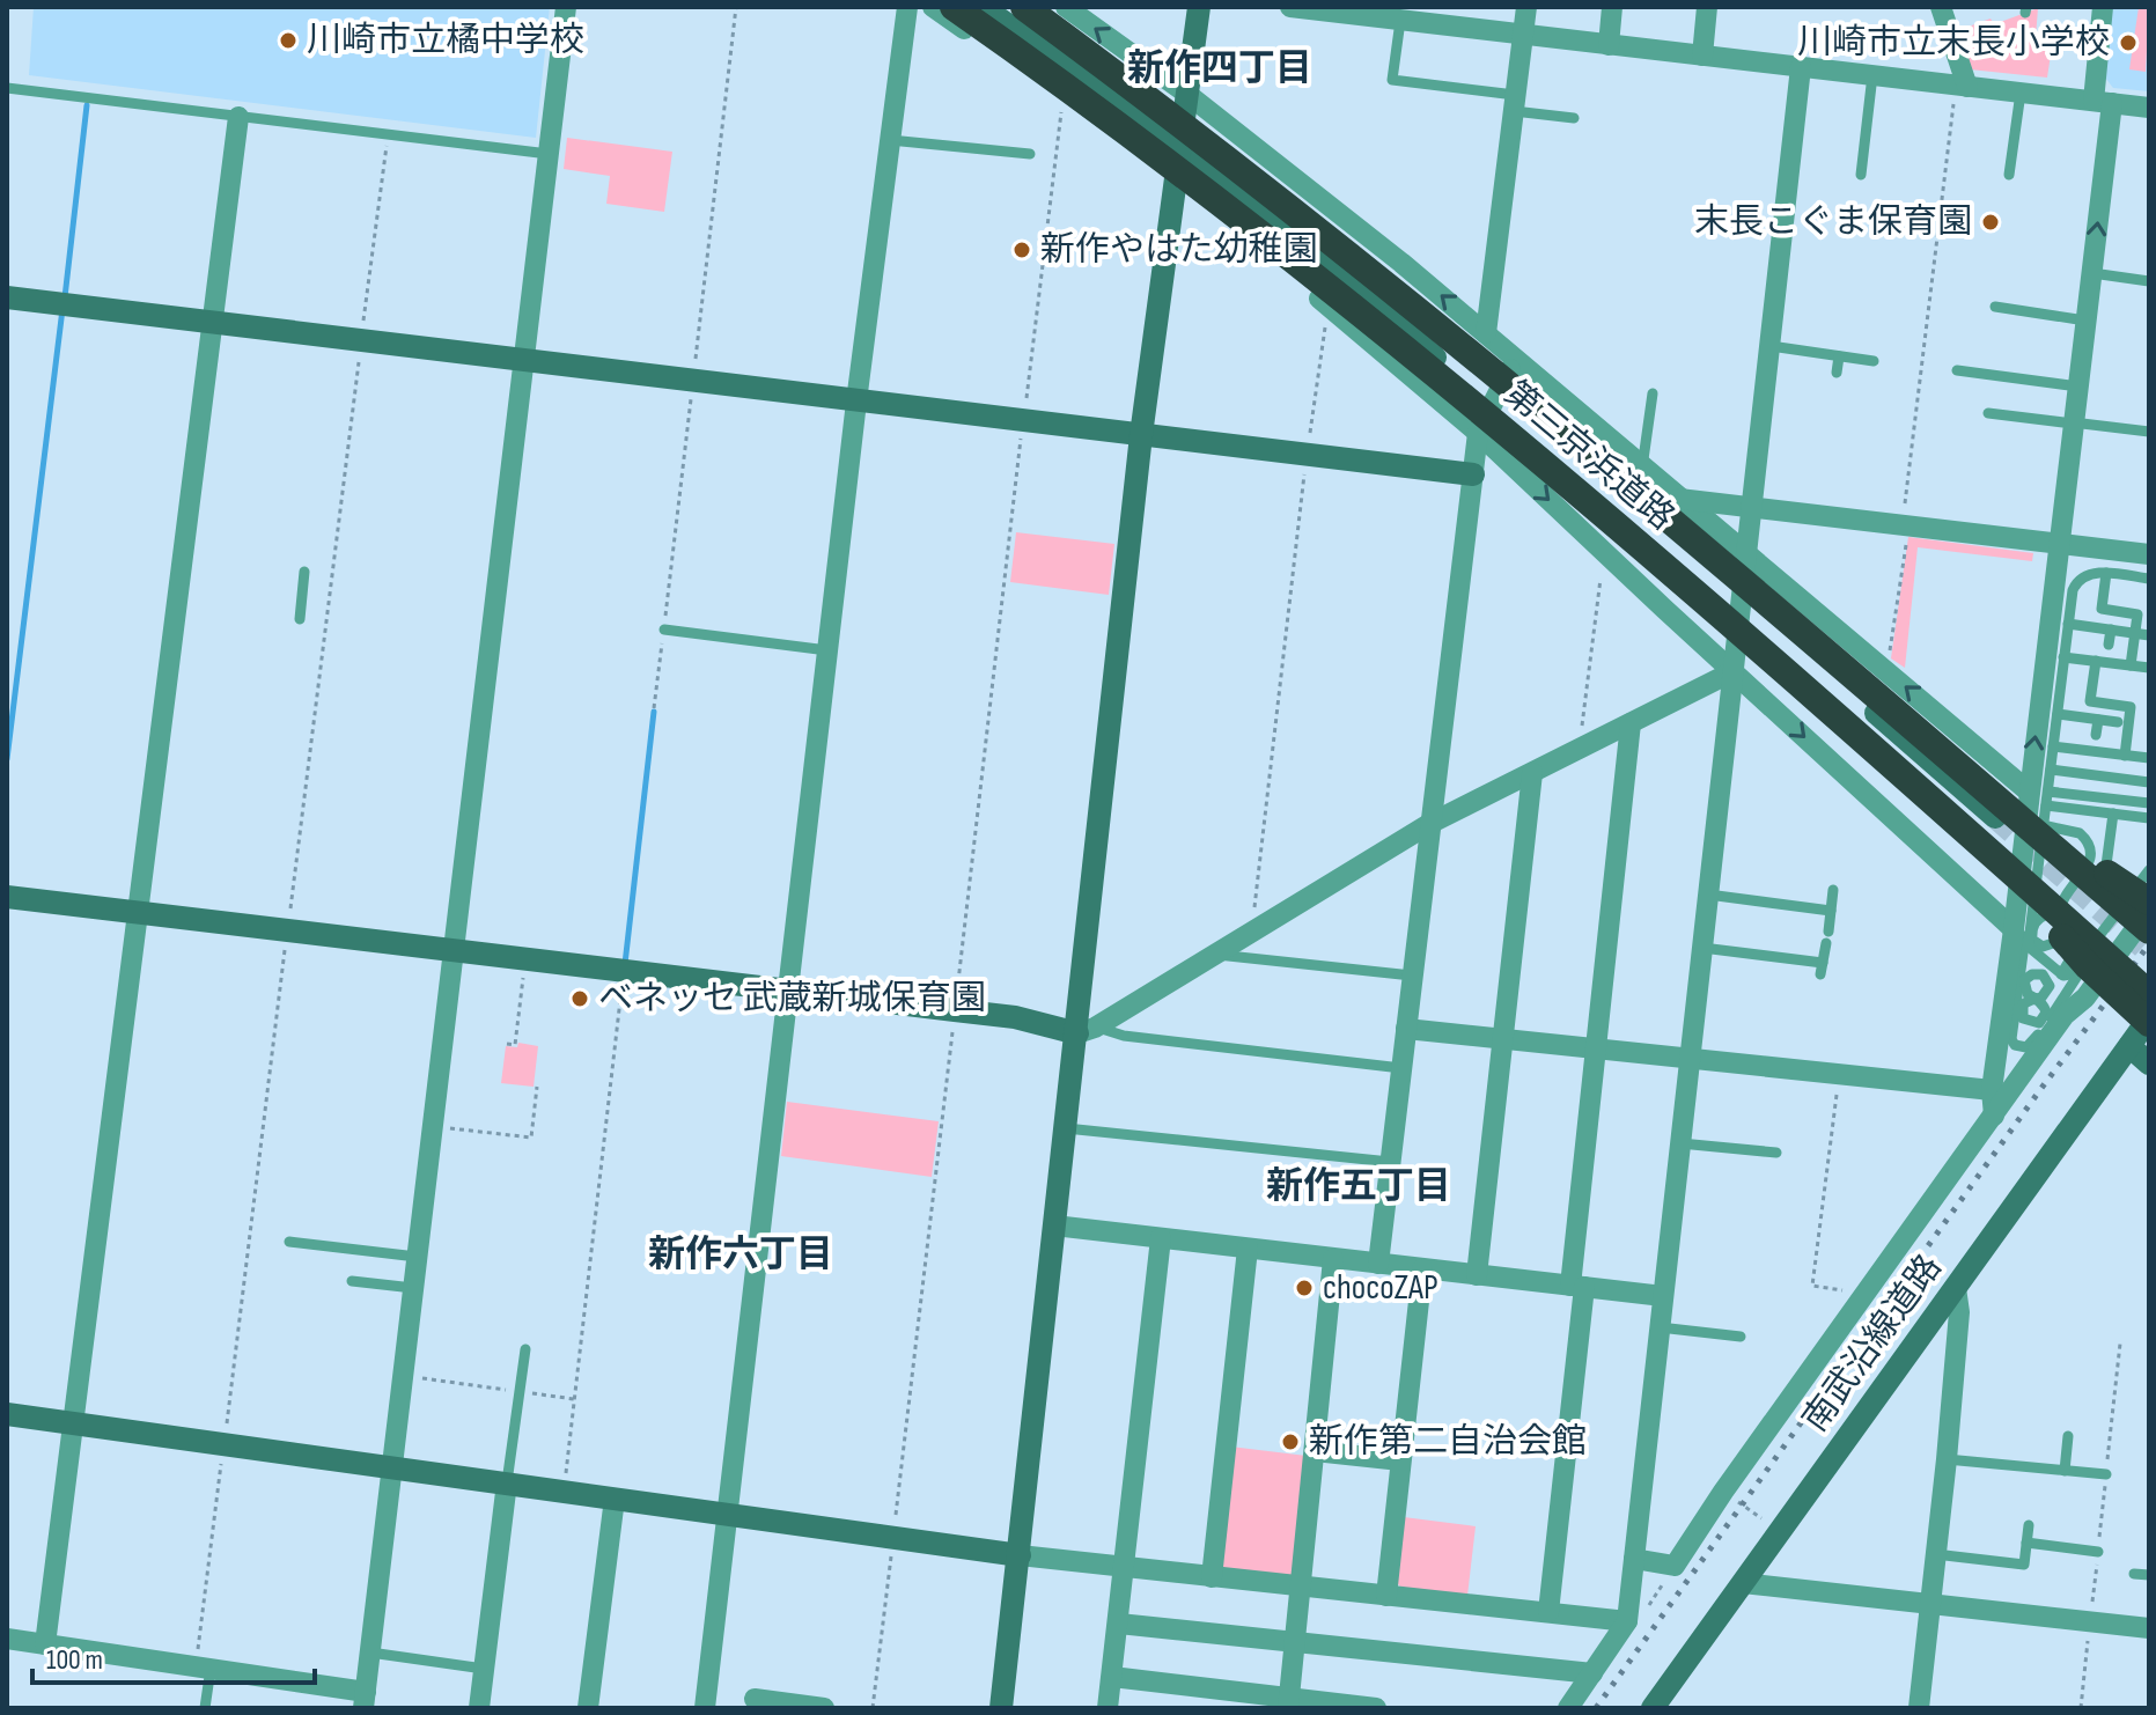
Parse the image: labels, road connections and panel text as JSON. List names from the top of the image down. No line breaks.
{"streets":{"highway":["第三京浜道路"],"street":["南武沿線道路"]},"districts":["新作四丁目","新作五丁目","新作六丁目"],"places":["川崎市立橘中学校","川崎市立末長小学校","末長こぐま保育園","新作やはた幼稚園","ベネッセ 武蔵新城保育園","chocoZAP","新作第二自治会館"],"scale_bar":"100 m"}
